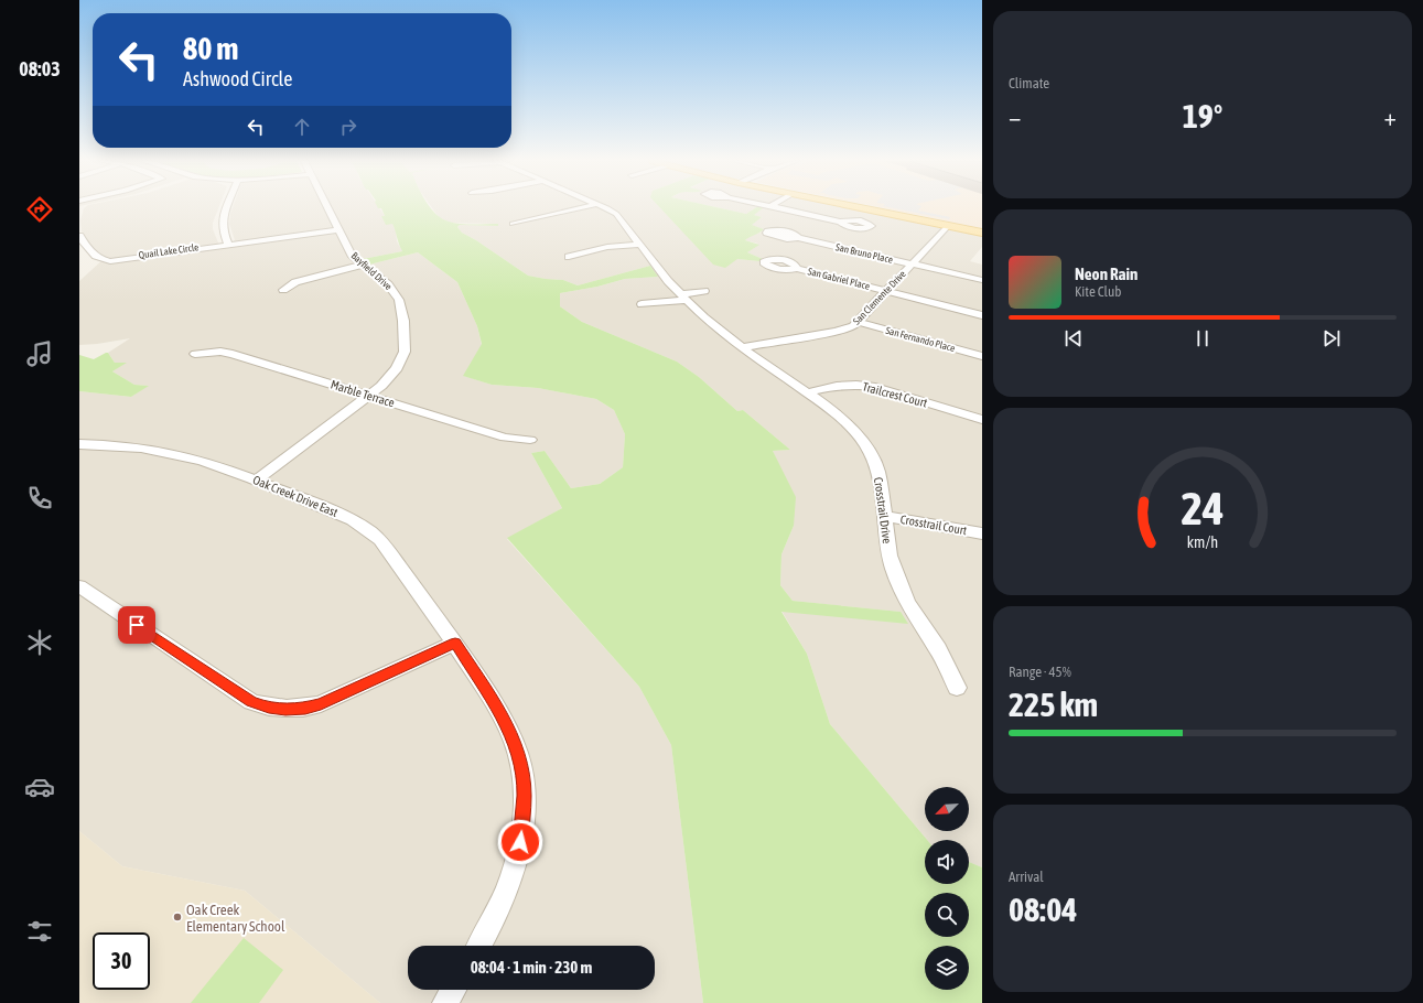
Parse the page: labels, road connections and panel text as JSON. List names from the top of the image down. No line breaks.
{"streets":{"street":["Quail Lake Circle","San Bruno Place","Bayfield Drive","San Gabriel Place","San Clemente Drive","San Fernando Place","Marble Terrace","Trailcrest Court","Oak Creek Drive East","Crosstrail Drive","Crosstrail Court"]},"crossings":[["Quail Lake Circle","Bayfield Drive"],["San Bruno Place","San Clemente Drive"],["Bayfield Drive","Marble Terrace"],["Bayfield Drive","Oak Creek Drive East"],["San Gabriel Place","San Clemente Drive"],["San Clemente Drive","San Fernando Place"],["San Clemente Drive","Crosstrail Drive"],["Trailcrest Court","Crosstrail Drive"],["Crosstrail Drive","Crosstrail Court"]],"places":["Oak Creek Elementary School"],"north":"bottom left","page":{"tabs":"08:03","tile":["Climate",["Range · 45%","225 km"],["Arrival","08:04"]],"turn":["80 m","Ashwood Circle"],"heat":["−","19°","+"],"song":["Neon Rain","Kite Club"],"limit":"30","trip":"08:04 · 1 min · 230 m","gauge":["24","km/h"]}}
